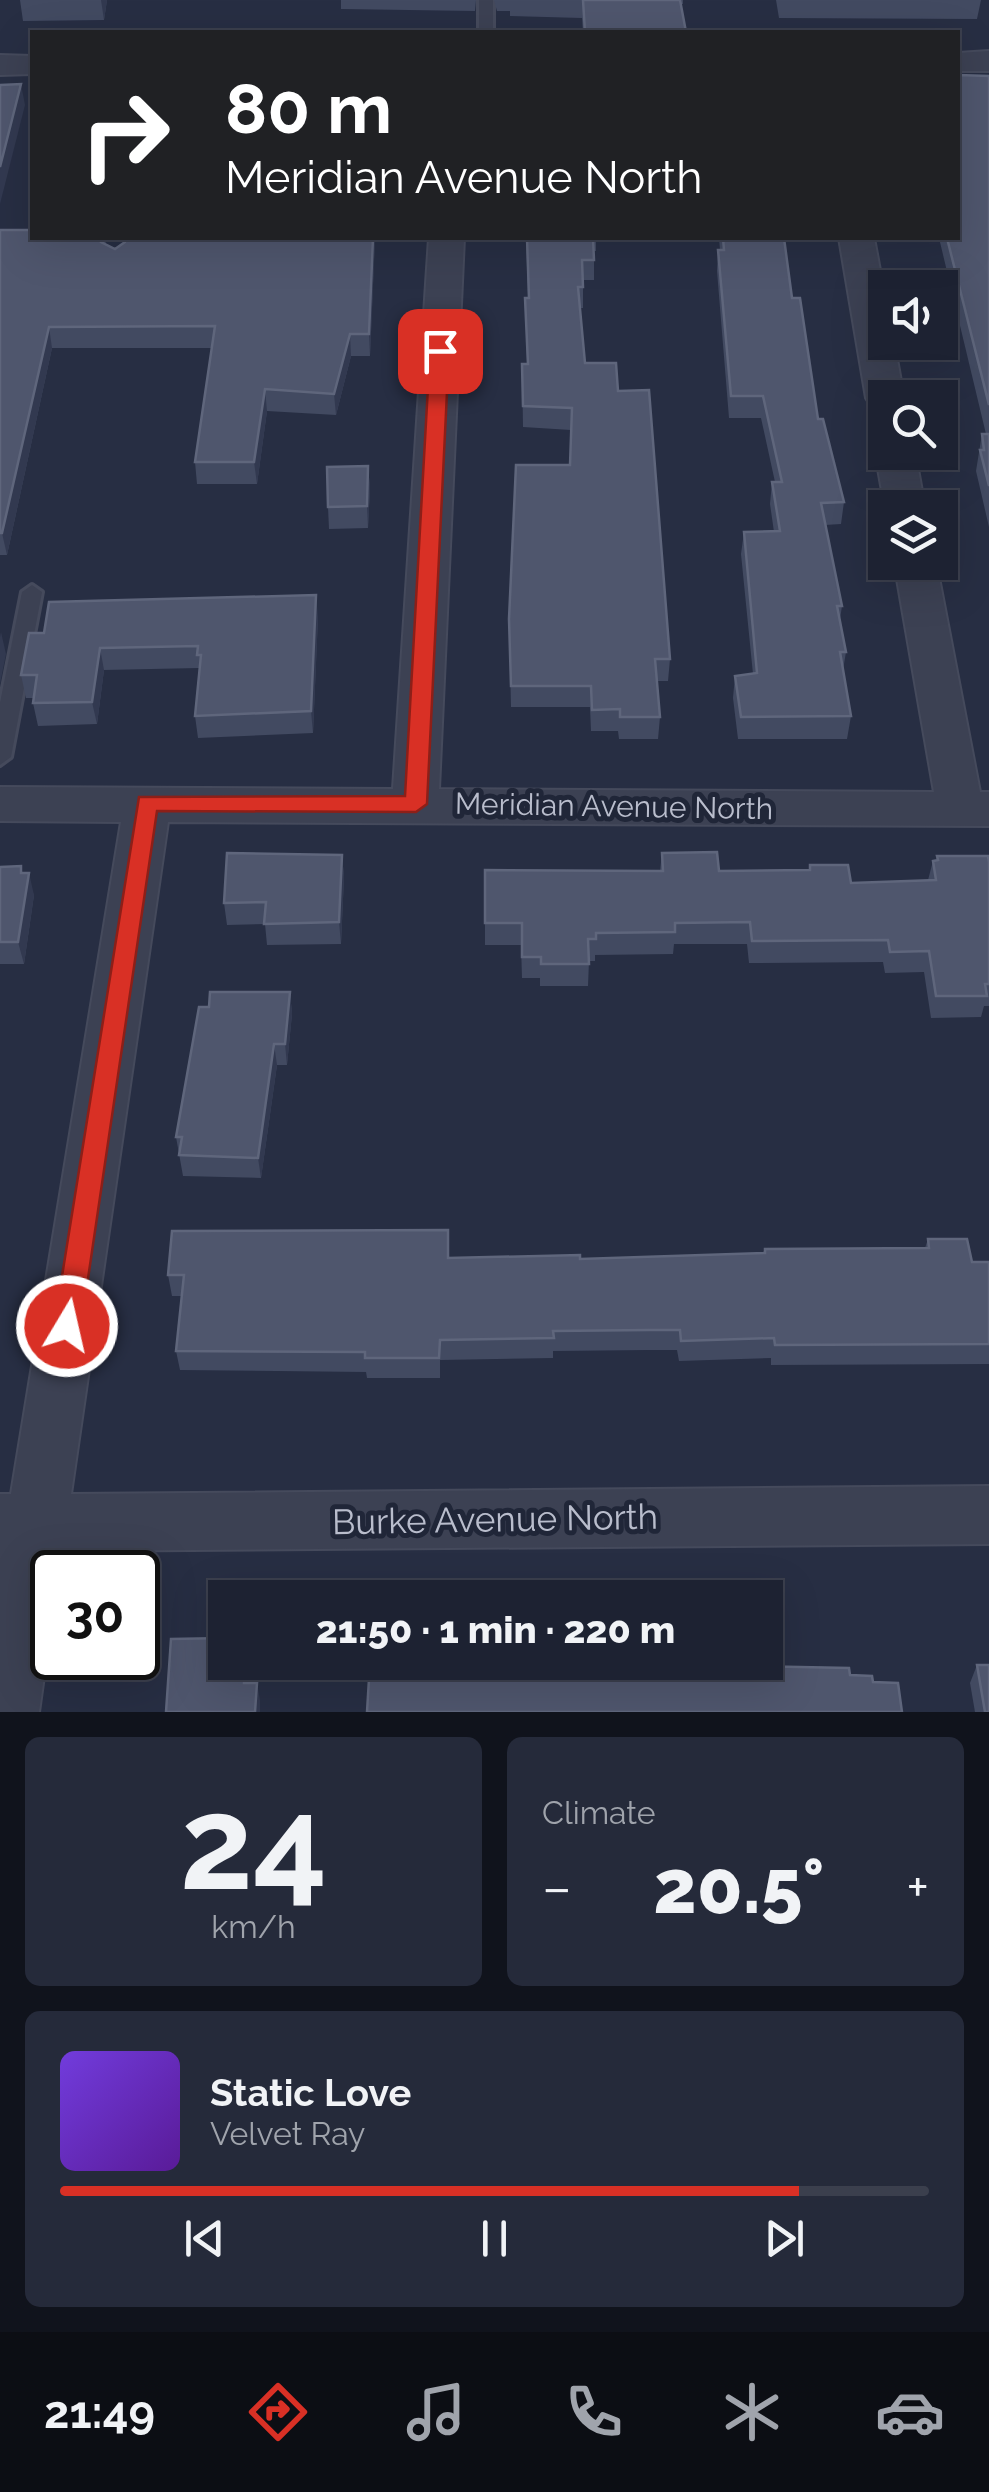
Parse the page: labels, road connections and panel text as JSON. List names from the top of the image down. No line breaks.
{"streets":{"street":["Meridian Avenue North","Burke Avenue North"]},"page":{"turn":["80 m","Meridian Avenue North"],"limit":"30","trip":"21:50 · 1 min · 220 m","tile":[["24","km/h"],"Climate"],"heat":["−","20.5°","+"],"song":["Static Love","Velvet Ray"],"tabs":"21:49"}}
